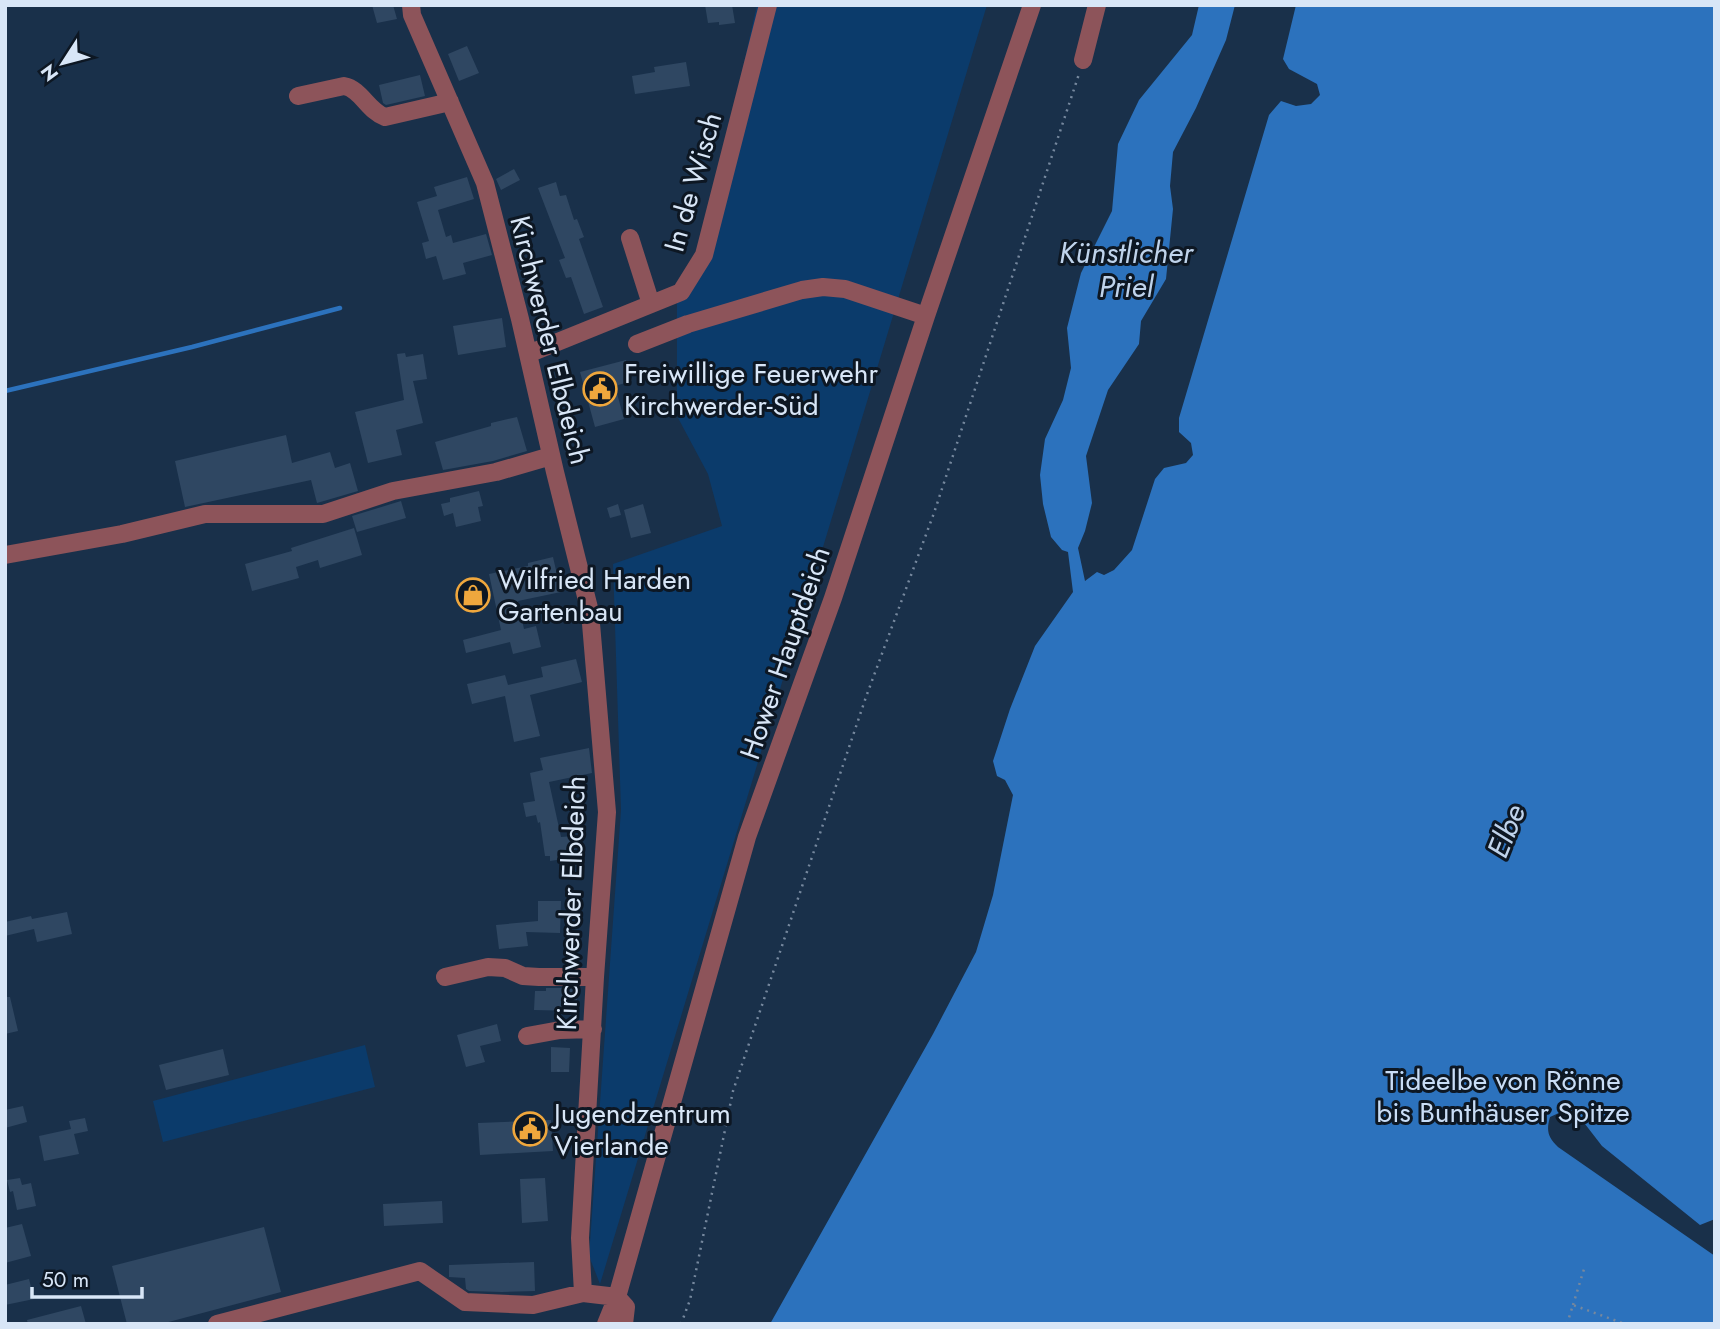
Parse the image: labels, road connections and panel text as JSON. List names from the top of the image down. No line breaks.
{"streets":{"street":["In de Wisch","Kirchwerder Elbdeich","Hower Hauptdeich"]},"crossings":[["In de Wisch","Kirchwerder Elbdeich"]],"water":["Künstlicher Priel","Elbe"],"parks":["Tideelbe von Rönne bis Bunthäuser Spitze"],"places":{"public building":["Freiwillige Feuerwehr Kirchwerder-Süd","Jugendzentrum Vierlande"],"shop":["Wilfried Harden Gartenbau"]},"scale_bar":"50 m","north":"bottom left"}
